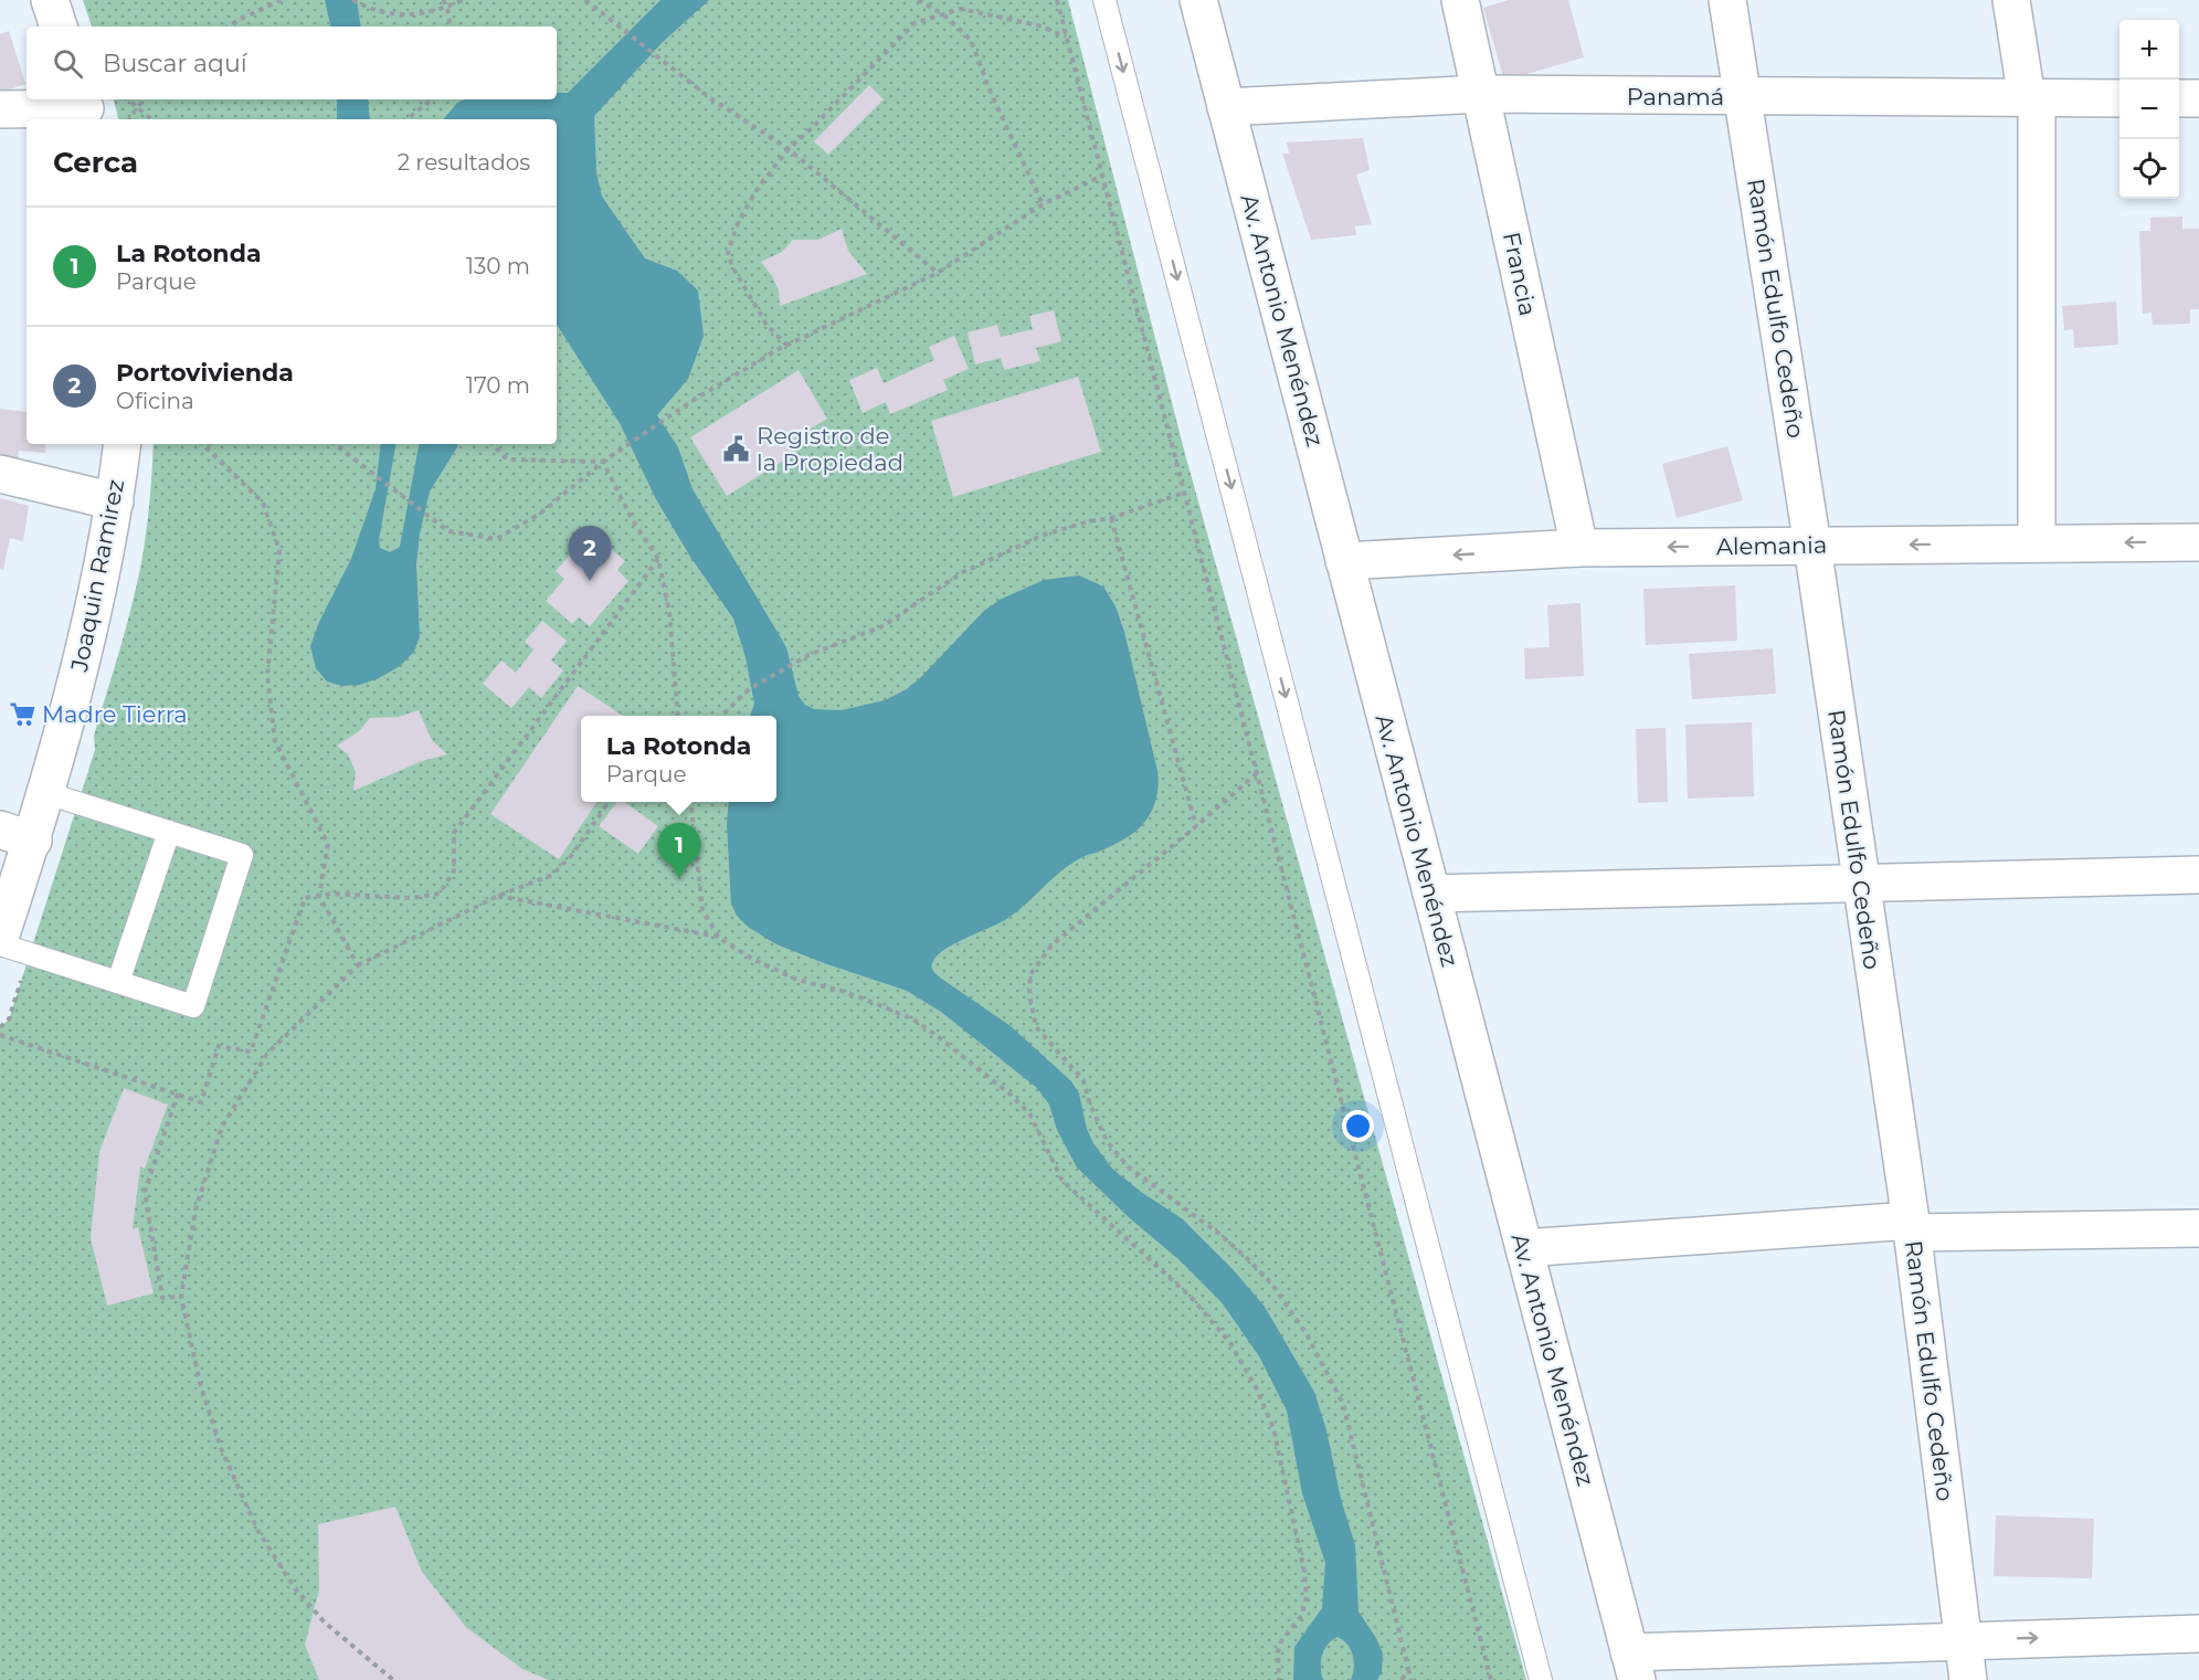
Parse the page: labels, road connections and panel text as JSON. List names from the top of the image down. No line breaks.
{"streets":{"street":["Panamá","Francia","Ramón Edulfo Cedeño","Av. Antonio Menéndez","Alemania","Joaquin Ramirez"]},"crossings":[["Panamá","Francia"],["Panamá","Ramón Edulfo Cedeño"],["Panamá","Av. Antonio Menéndez"],["Francia","Alemania"],["Ramón Edulfo Cedeño","Alemania"],["Av. Antonio Menéndez","Alemania"]],"one_way":["Alemania"],"places":{"public building":["Registro de la Propiedad"],"supermarket":["Madre Tierra"]},"page":{"map_buttons":["+","−"],"search":"Buscar aquí","heading":["Cerca","2 resultados"],"list":[{"mark":"1","name":"La Rotonda","note":"Parque","value":"130 m"},{"mark":"2","name":"Portovivienda","note":"Oficina","value":"170 m"}],"pins":["2","1"],"popup":["La Rotonda","Parque"]}}
